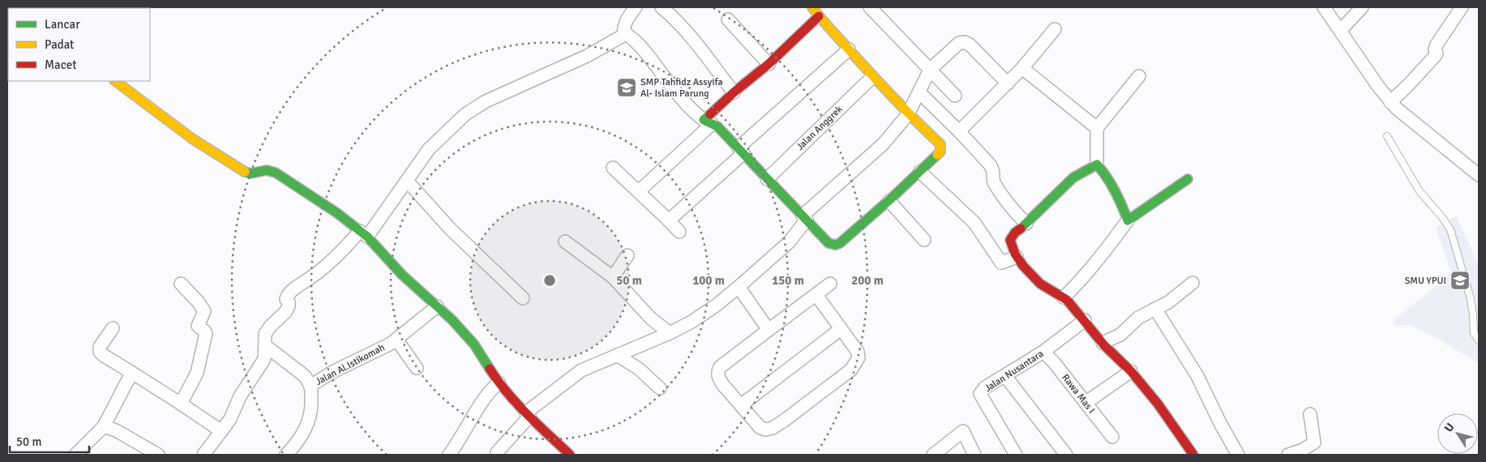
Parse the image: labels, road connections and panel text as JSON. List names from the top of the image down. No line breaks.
{"streets":{"street":["Jalan Anggrek","Jalan Al.Istikomah","Jalan Nusantara","Rawa Mas I"]},"crossings":[["Jalan Nusantara","Rawa Mas I"]],"places":{"school or university":["SMP Tahfidz Assyifa Al- Islam Parung","SMU YPUI"]},"legend":["Lancar","Padat","Macet"],"scale_bar":"50 m","north":"top left","rings":["50 m","100 m","150 m","200 m"]}
